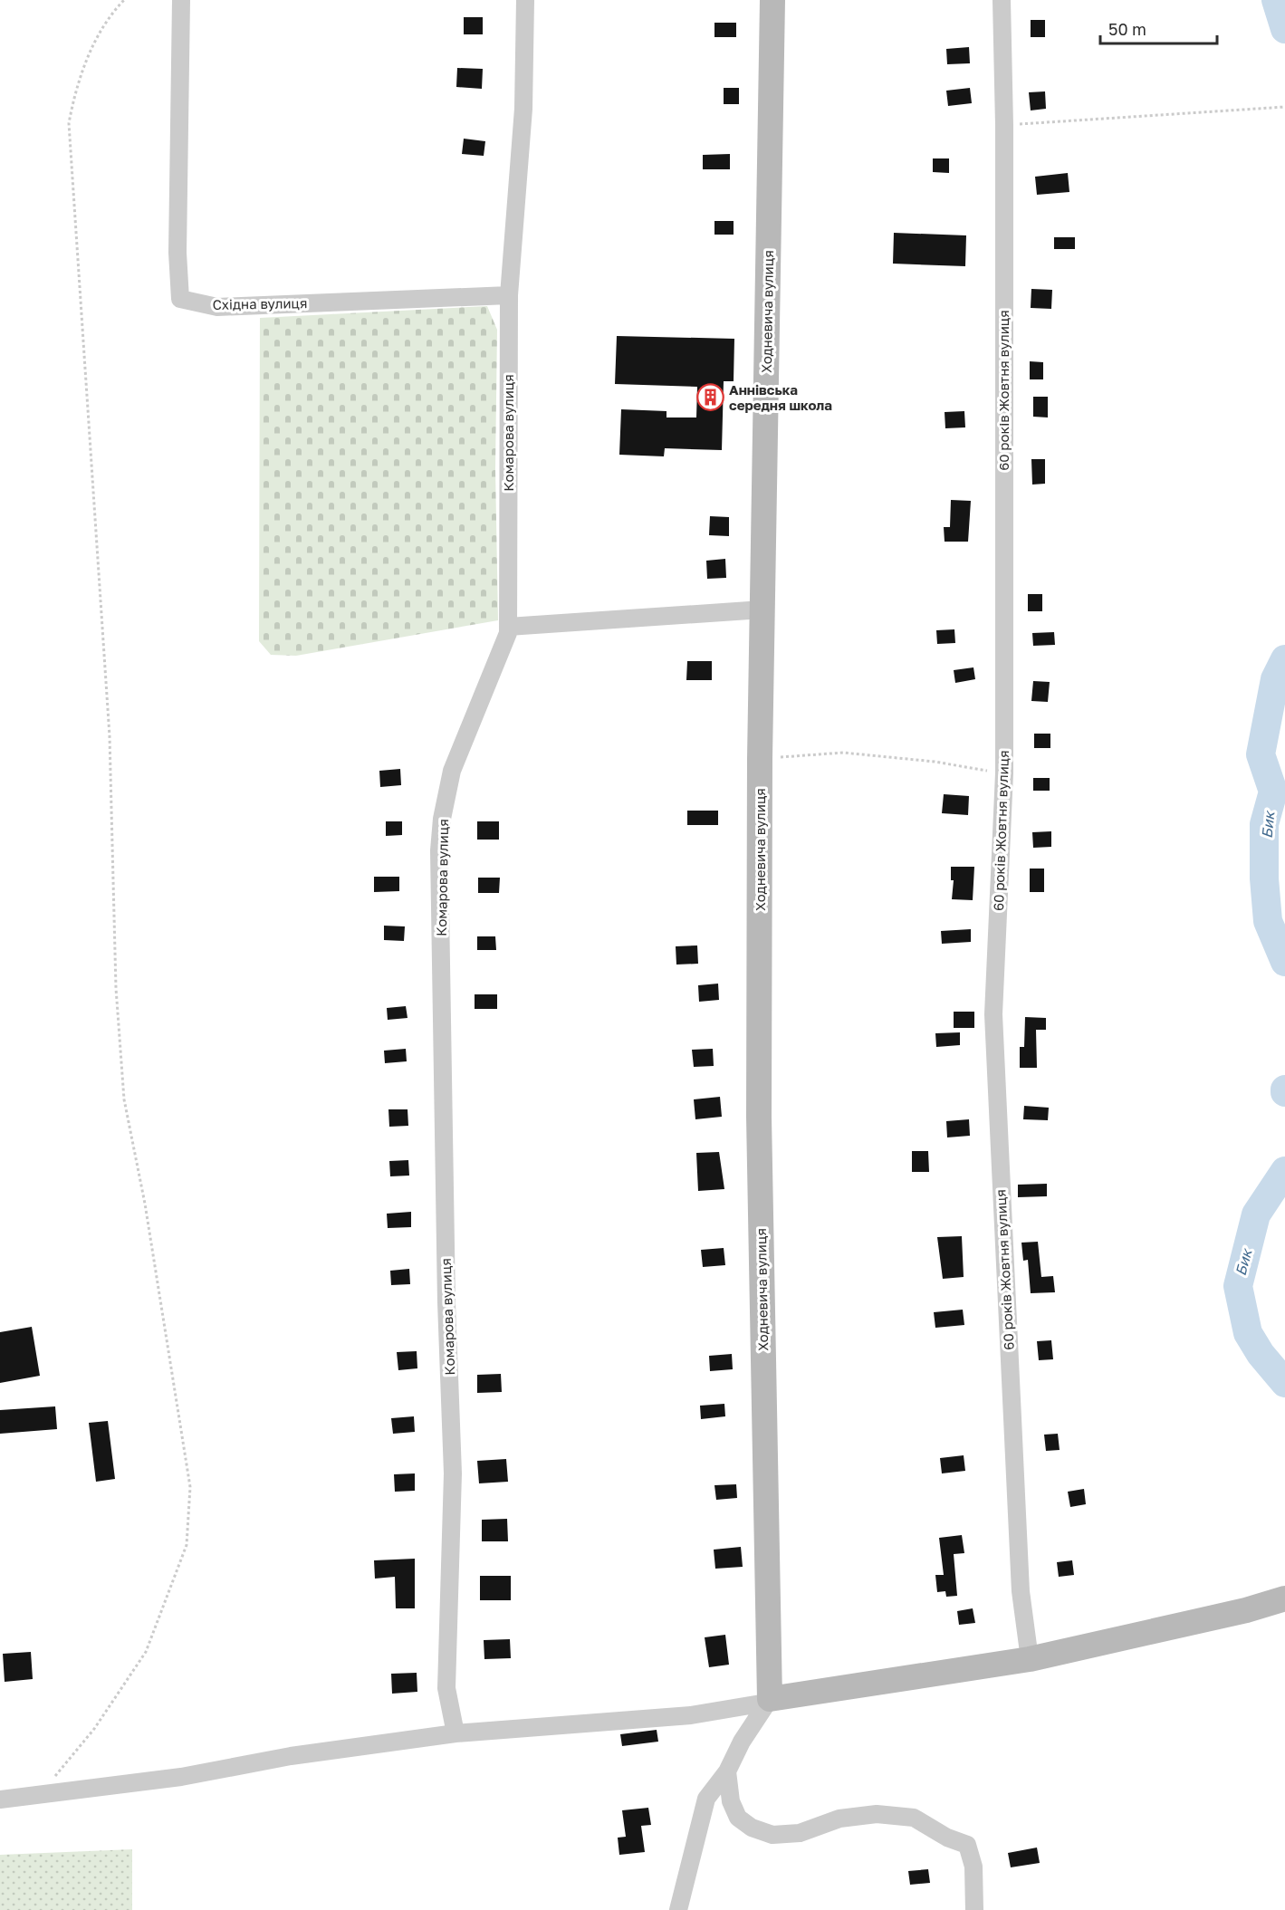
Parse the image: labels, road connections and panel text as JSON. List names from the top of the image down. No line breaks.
{"streets":{"main road":["Ходневича вулиця"],"street":["Східна вулиця","60 років Жовтня вулиця","Комарова вулиця"]},"crossings":[["Східна вулиця","Комарова вулиця"]],"water":["Бик"],"places":{"building":["Аннівська середня школа"]},"scale_bar":"50 m"}
